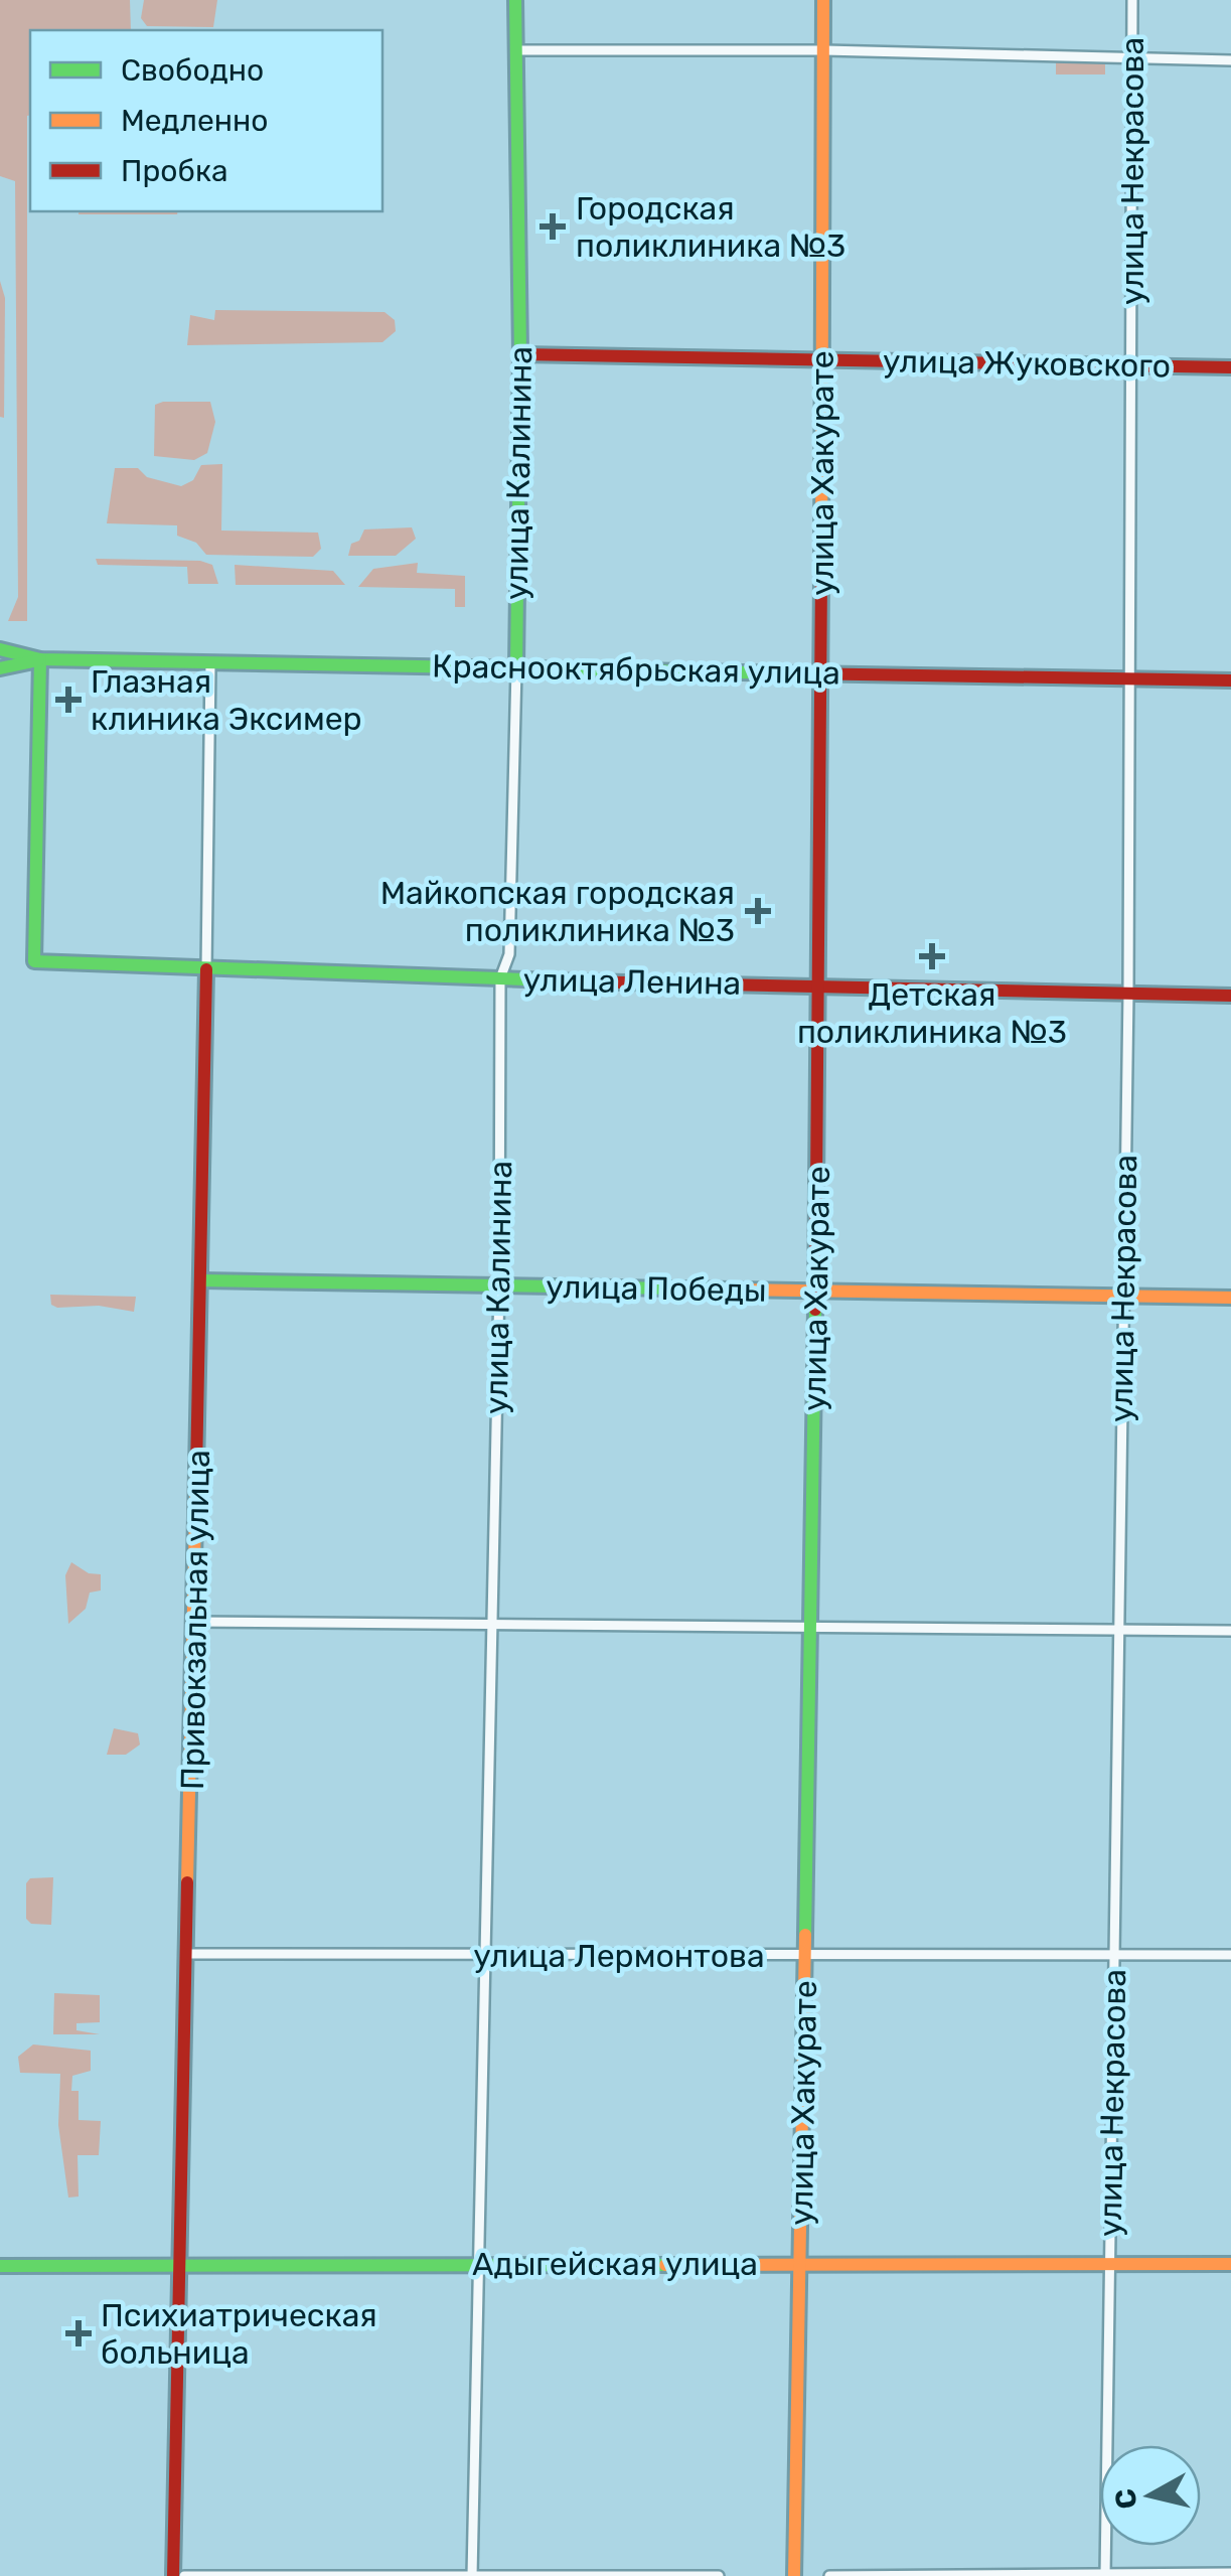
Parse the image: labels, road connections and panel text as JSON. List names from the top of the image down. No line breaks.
{"streets":{"street":["улица Некрасова","улица Жуковского","улица Калинина","улица Хакурате","Краснооктябрьская улица","улица Ленина","улица Победы","Привокзальная улица","улица Лермонтова","Адыгейская улица"]},"crossings":[["улица Некрасова","улица Жуковского"],["улица Некрасова","Краснооктябрьская улица"],["улица Некрасова","улица Ленина"],["улица Некрасова","улица Победы"],["улица Некрасова","улица Лермонтова"],["улица Некрасова","Адыгейская улица"],["улица Жуковского","улица Калинина"],["улица Жуковского","улица Хакурате"],["улица Калинина","Краснооктябрьская улица"],["улица Калинина","улица Ленина"],["улица Калинина","улица Победы"],["улица Калинина","улица Лермонтова"],["улица Калинина","Адыгейская улица"],["улица Хакурате","Краснооктябрьская улица"],["улица Хакурате","улица Ленина"],["улица Хакурате","улица Победы"],["улица Хакурате","улица Лермонтова"],["улица Хакурате","Адыгейская улица"],["Краснооктябрьская улица","улица Ленина"],["Краснооктябрьская улица","Привокзальная улица"],["улица Ленина","Привокзальная улица"],["улица Победы","Привокзальная улица"],["Привокзальная улица","улица Лермонтова"],["Привокзальная улица","Адыгейская улица"]],"places":{"health":["Городская поликлиника №3","Глазная клиника Эксимер","Майкопская городская поликлиника №3","Детская поликлиника №3","Психиатрическая больница"]},"legend":["Свободно","Медленно","Пробка"],"north":"left"}
